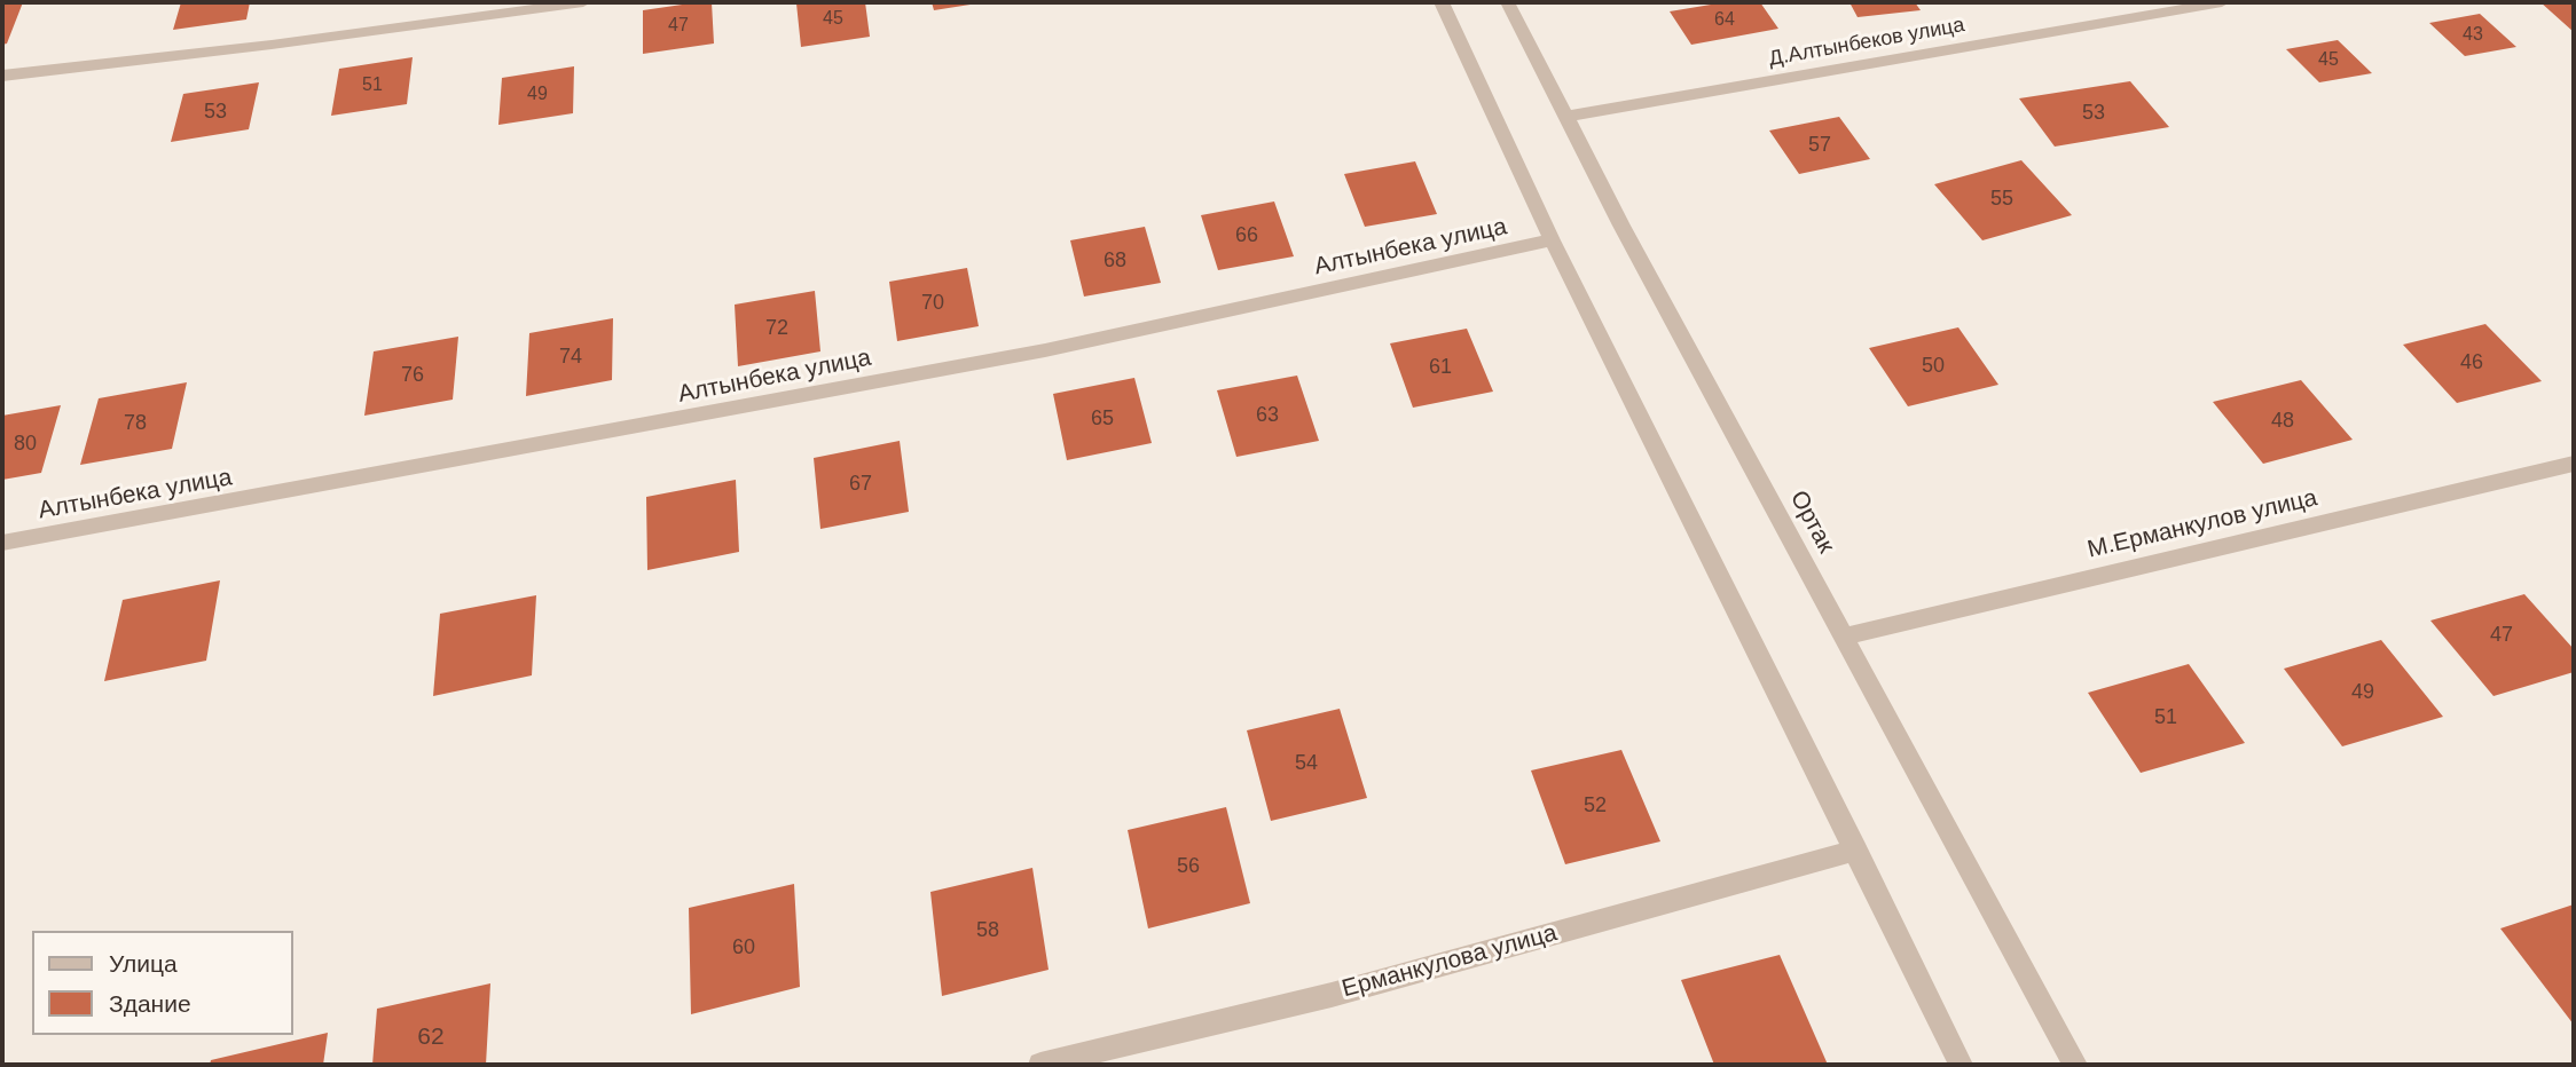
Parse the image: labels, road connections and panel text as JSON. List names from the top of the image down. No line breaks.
{"streets":{"street":["Д.Алтынбеков улица","Алтынбека улица","Ортак","М.Ерманкулов улица","Ерманкулова улица"]},"crossings":[["Д.Алтынбеков улица","Ортак"],["Ортак","М.Ерманкулов улица"]],"house_numbers":["45","64","47","43","45","51","49","53","53","57","55","66","68","70","72","74","46","50","61","76","63","65","48","78","80","67","47","49","51","54","52","56","58","60","62"],"legend":["Улица","Здание"]}
